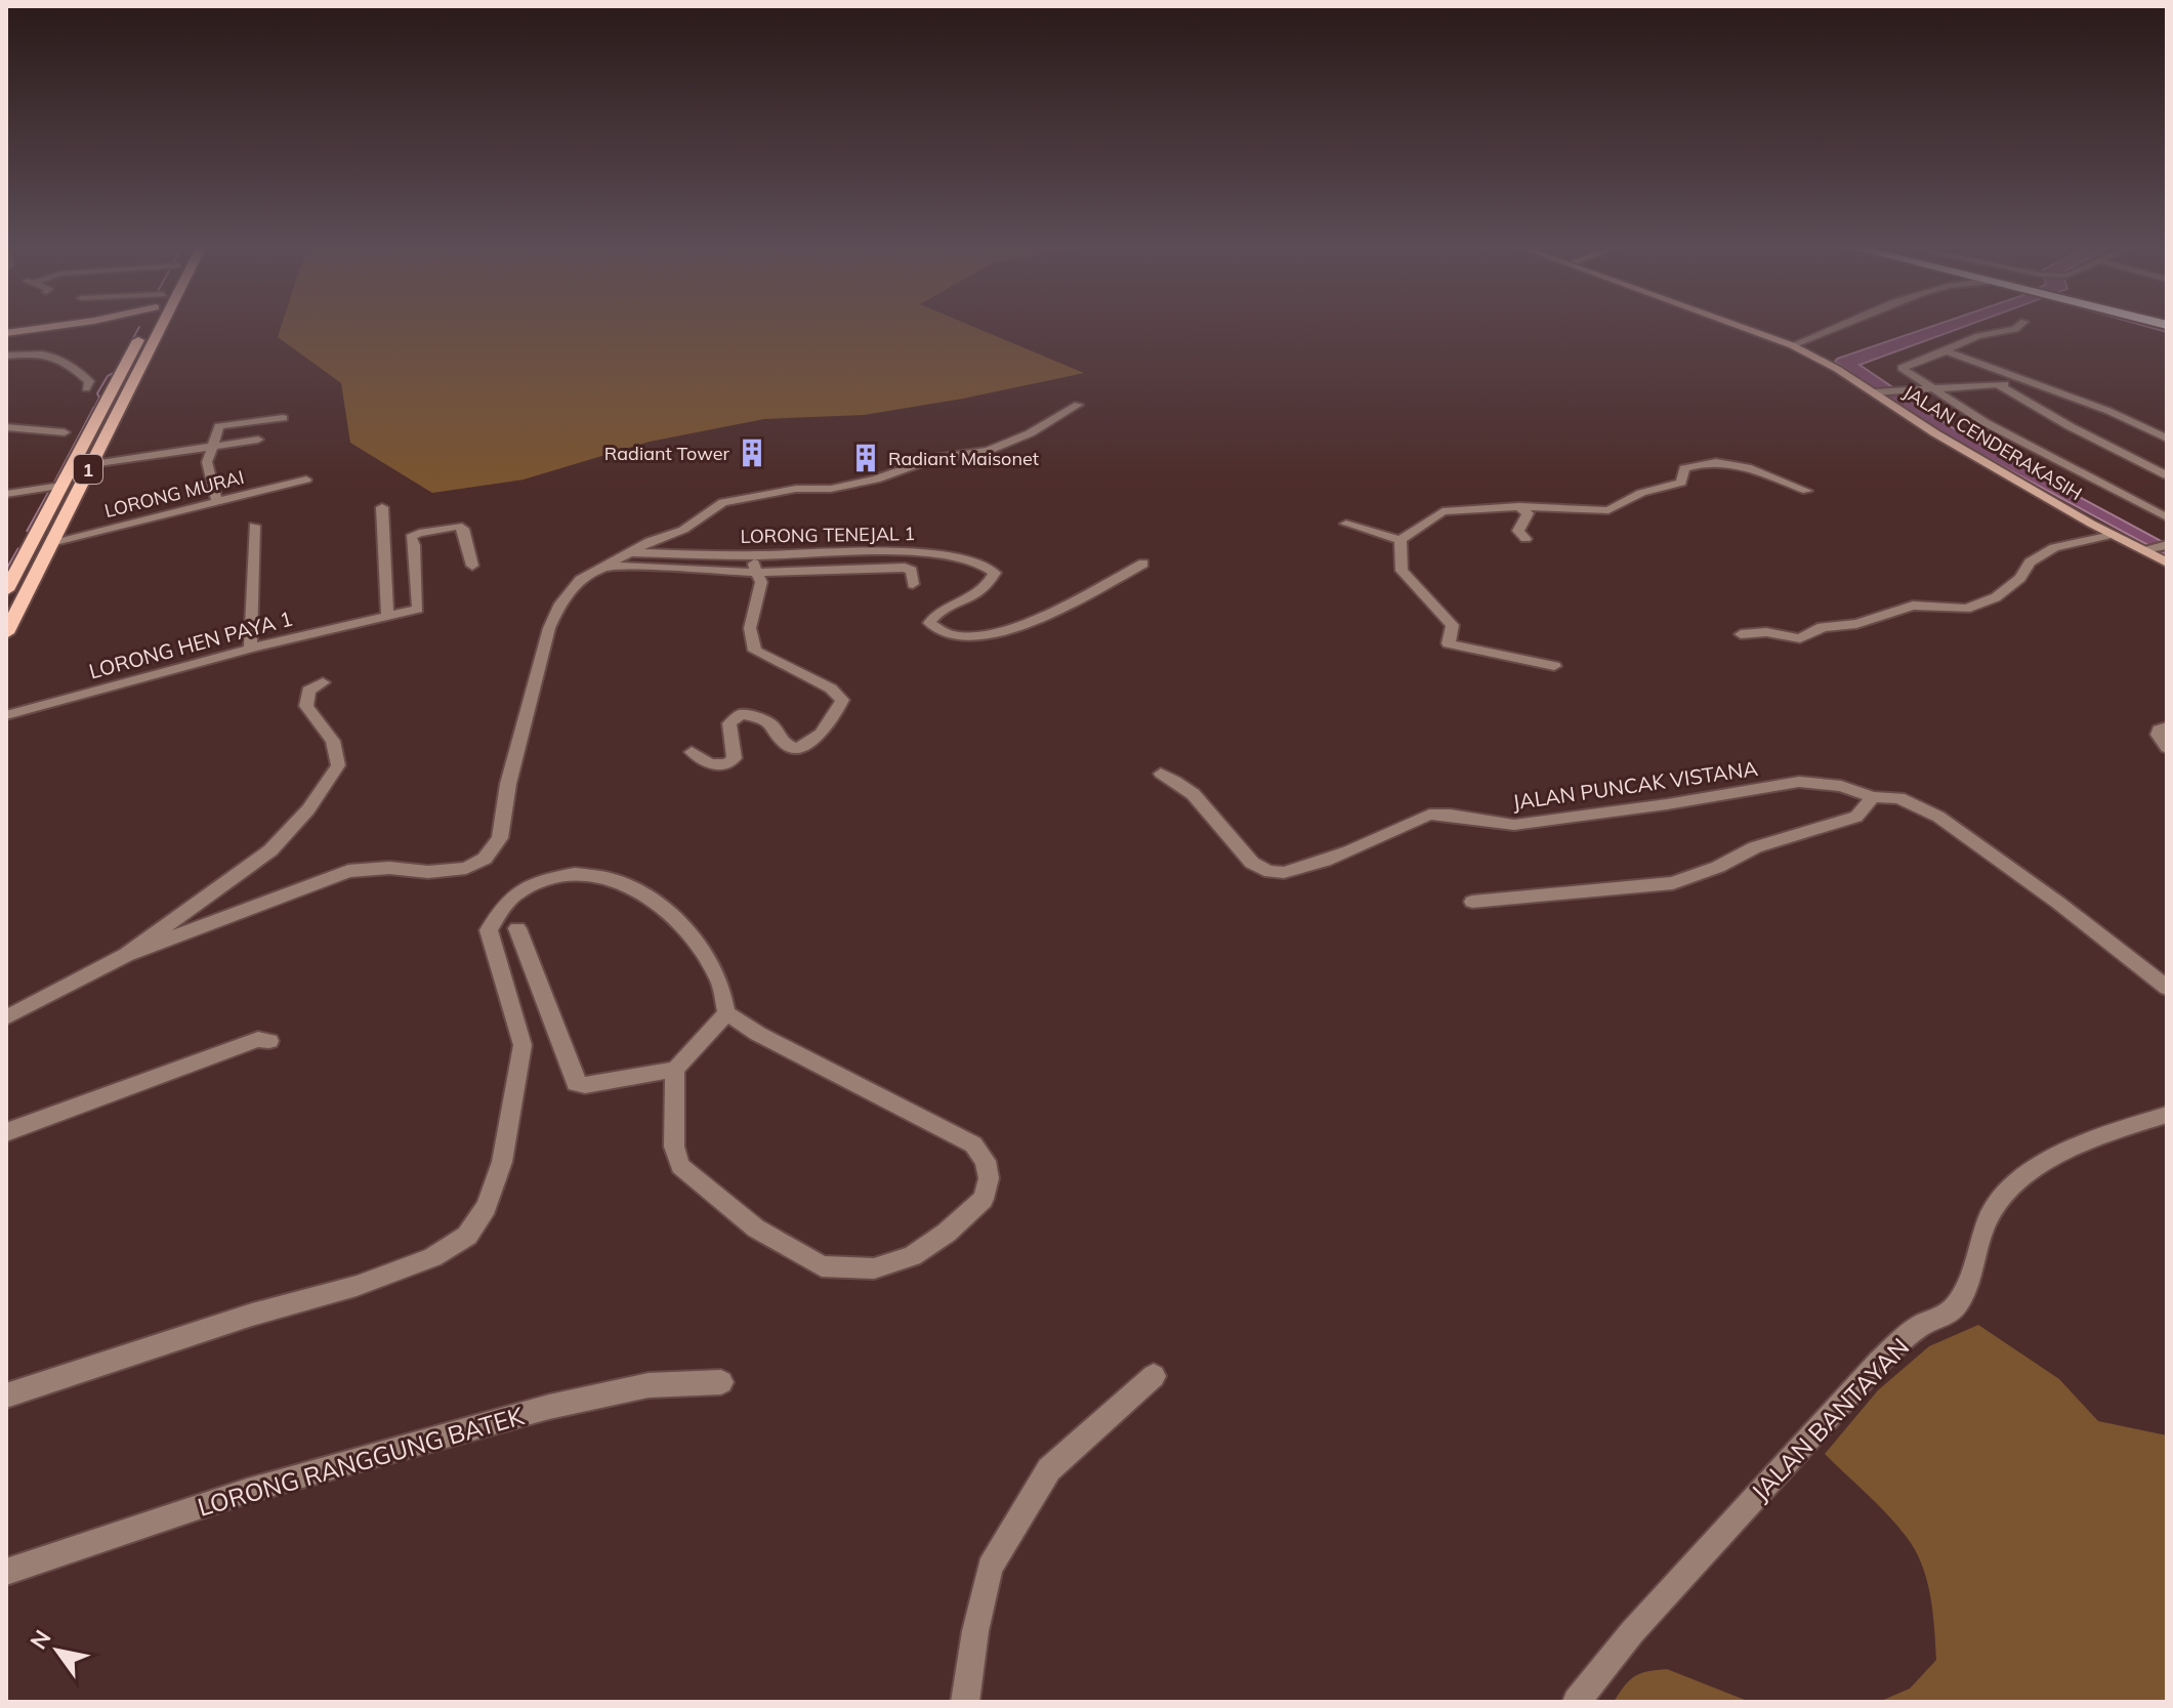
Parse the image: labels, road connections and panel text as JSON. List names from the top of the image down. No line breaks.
{"streets":{"main road":["1"],"street":["JALAN CENDERAKASIH","LORONG MURAI","LORONG TENEJAL 1","LORONG HEN PAYA 1","JALAN PUNCAK VISTANA","JALAN BANTAYAN","LORONG RANGGUNG BATEK"]},"crossings":[["1","LORONG MURAI"]],"places":{"building":["Radiant Tower","Radiant Maisonet"]},"north":"top left"}
